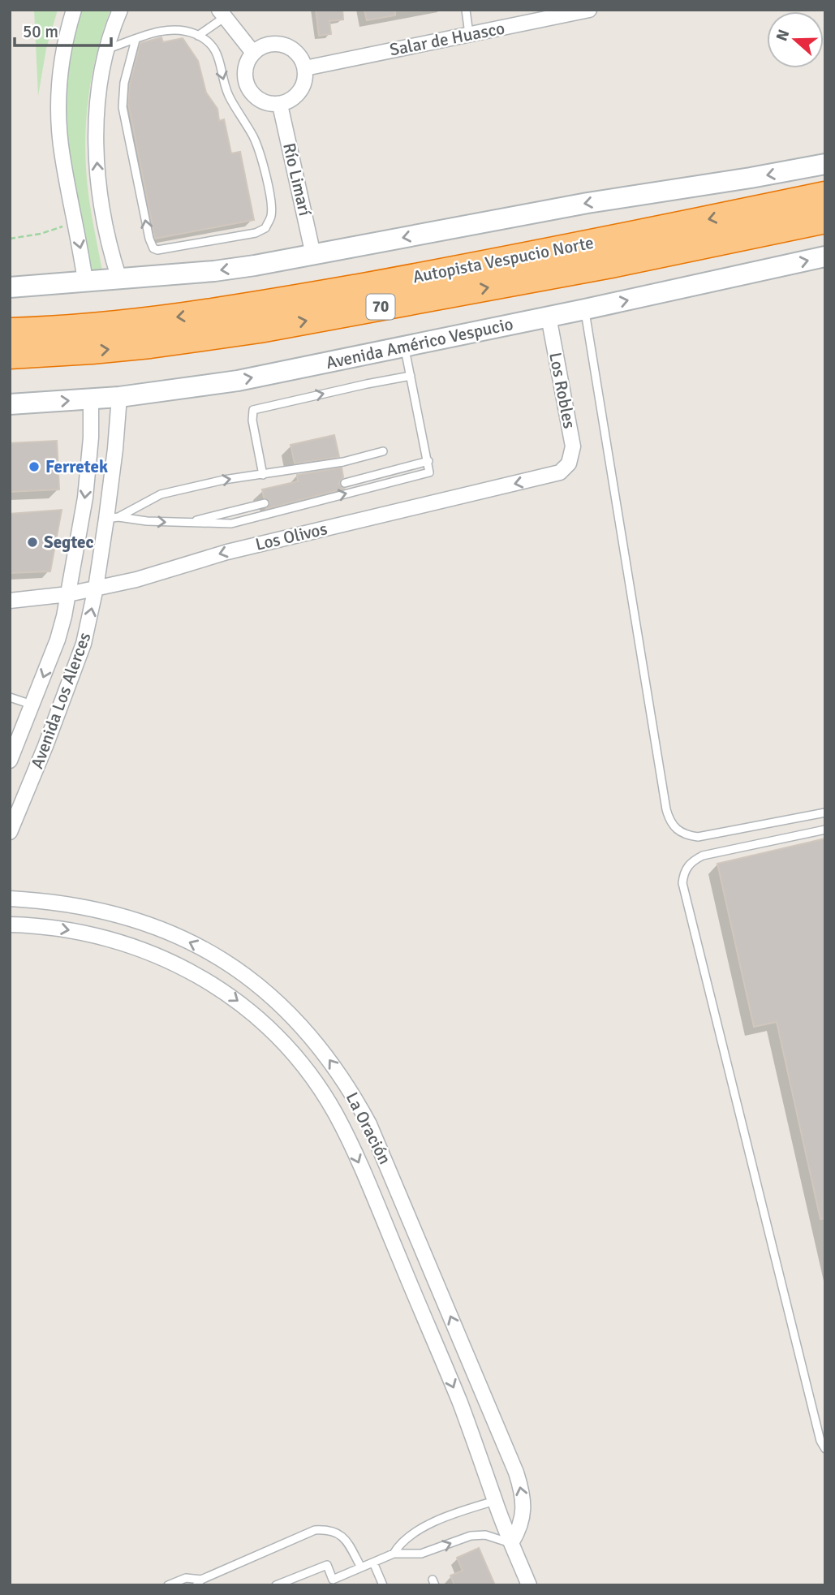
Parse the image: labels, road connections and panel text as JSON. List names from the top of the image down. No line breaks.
{"streets":{"highway":["Autopista Vespucio Norte","70"],"main road":["Avenida Américo Vespucio"],"street":["Salar de Huasco","Río Limarí","Los Robles","Los Olivos","Avenida Los Alerces","La Oración"]},"crossings":[["Salar de Huasco","Río Limarí"],["Avenida Américo Vespucio","Los Robles"],["Avenida Américo Vespucio","Avenida Los Alerces"],["Los Robles","Los Olivos"],["Los Olivos","Avenida Los Alerces"]],"one_way":["Los Olivos"],"places":["Ferretek","Segtec"],"scale_bar":"50 m","north":"left"}
